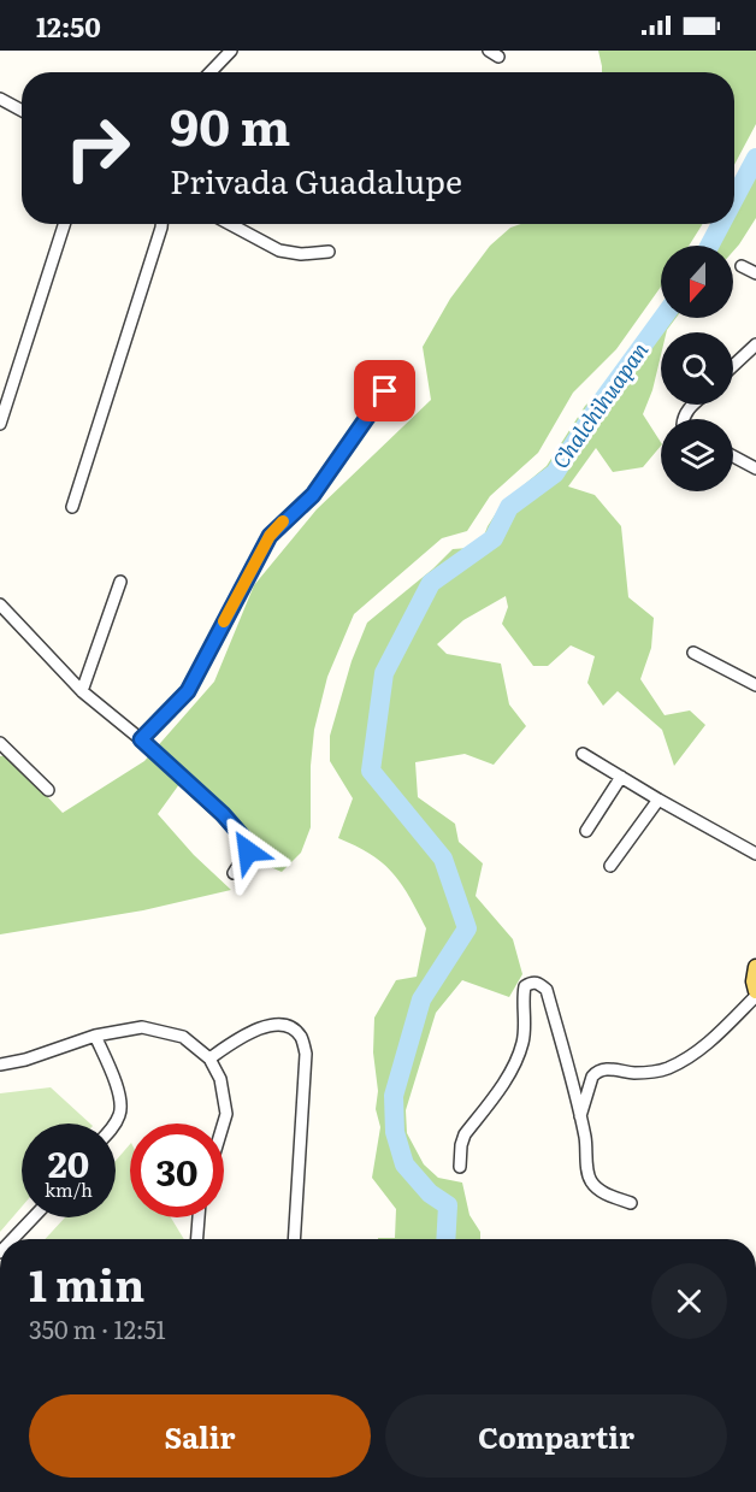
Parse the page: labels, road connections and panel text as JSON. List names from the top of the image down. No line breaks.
{"water":["Chalchihuapan"],"north":"bottom","page":{"status":"12:50","turn":["90 m","Privada Guadalupe"],"speed":"20 km/h","limit":"30","heading":["1 min","350 m · 12:51"],"buttons":["Salir","Compartir"]}}
